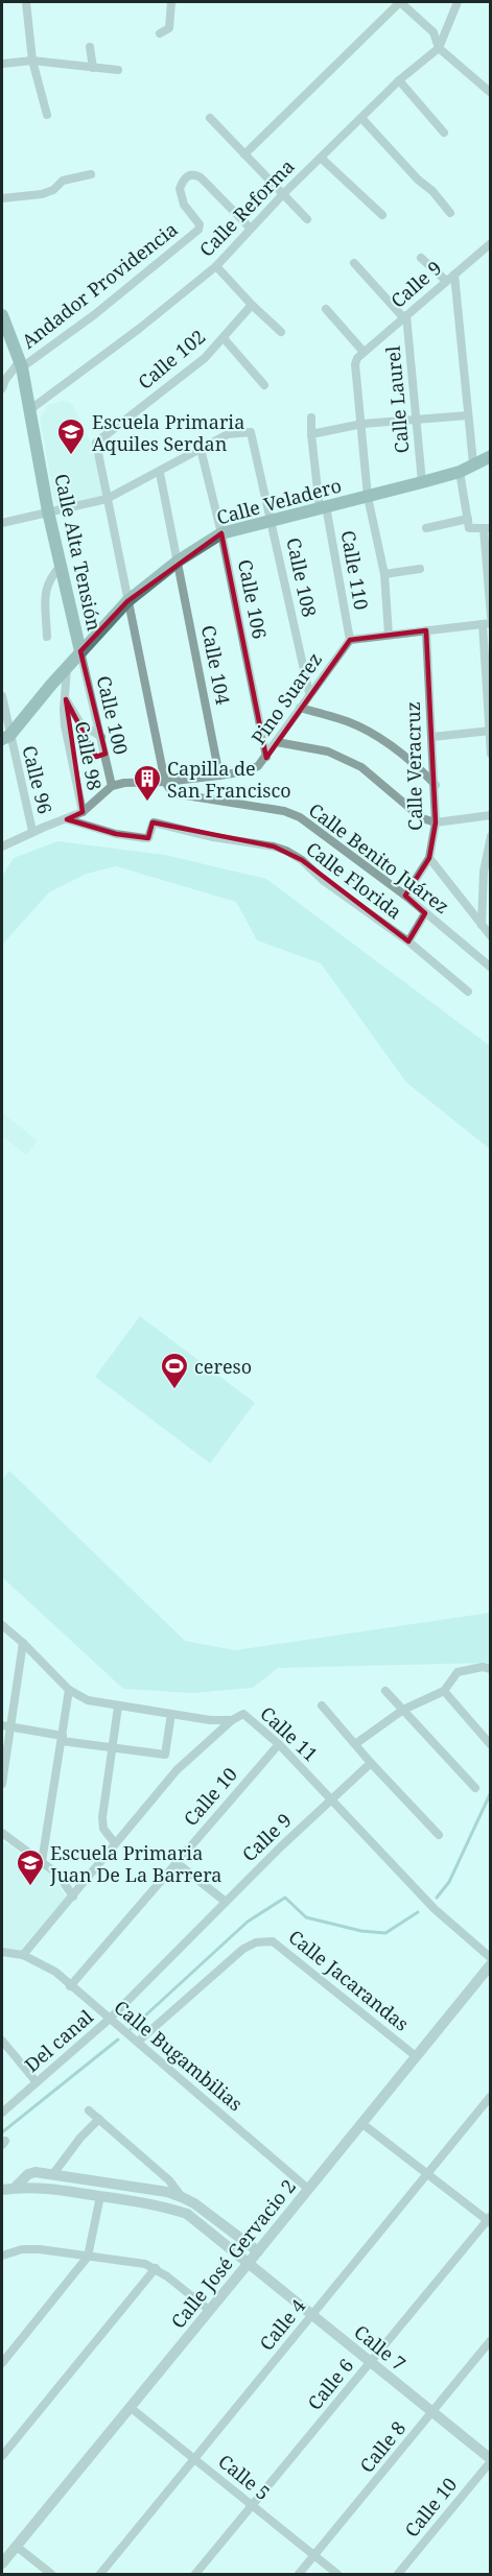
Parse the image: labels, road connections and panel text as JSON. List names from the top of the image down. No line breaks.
{"streets":{"main road":["Calle Veladero","Calle Alta Tensión"],"street":["Calle Reforma","Calle 9","Andador Providencia","Calle 102","Calle Laurel","Calle 110","Calle 108","Calle 106","Calle 104","Pino Suarez","Calle 100","Calle 98","Calle Veracruz","Calle 96","Calle Benito Juárez","Calle Florida","Calle 11","Calle 10","Calle Jacarandas","Del canal","Calle Bugambilias","Calle José Gervacio 2","Calle 4","Calle 7","Calle 6","Calle 8","Calle 5"]},"crossings":[["Calle Reforma","Andador Providencia"],["Calle Reforma","Calle Alta Tensión"],["Calle 9","Calle Laurel"],["Calle 9","Calle 11"],["Calle 9","Del canal"],["Calle 9","Calle Bugambilias"],["Andador Providencia","Calle Alta Tensión"],["Calle Laurel","Calle Veladero"],["Calle Veladero","Calle Alta Tensión"],["Calle Veladero","Calle 110"],["Calle Veladero","Calle 108"],["Calle Veladero","Calle 106"],["Calle Veladero","Calle 104"],["Calle Veladero","Calle 100"],["Calle Veladero","Calle 98"],["Calle Veladero","Calle 96"],["Calle Alta Tensión","Calle 100"],["Calle 110","Pino Suarez"],["Calle 108","Calle 106"],["Calle 108","Pino Suarez"],["Calle 106","Pino Suarez"],["Calle 104","Pino Suarez"],["Pino Suarez","Calle 100"],["Pino Suarez","Calle Benito Juárez"],["Calle Veracruz","Calle Benito Juárez"],["Calle 11","Calle 10"],["Calle 11","Calle Bugambilias"],["Calle 11","Calle José Gervacio 2"],["Calle 10","Calle Bugambilias"],["Calle 10","Calle 7"],["Calle Jacarandas","Calle Bugambilias"],["Calle Jacarandas","Calle José Gervacio 2"],["Del canal","Calle Bugambilias"],["Calle Bugambilias","Calle José Gervacio 2"],["Calle José Gervacio 2","Calle 7"],["Calle José Gervacio 2","Calle 5"],["Calle 4","Calle 7"],["Calle 4","Calle 5"],["Calle 7","Calle 6"],["Calle 7","Calle 8"],["Calle 6","Calle 5"],["Calle 8","Calle 5"]],"places":{"school or university":["Escuela Primaria Aquiles Serdan","Escuela Primaria Juan De La Barrera"],"building":["Capilla de San Francisco"],"sports":["cereso"]}}
